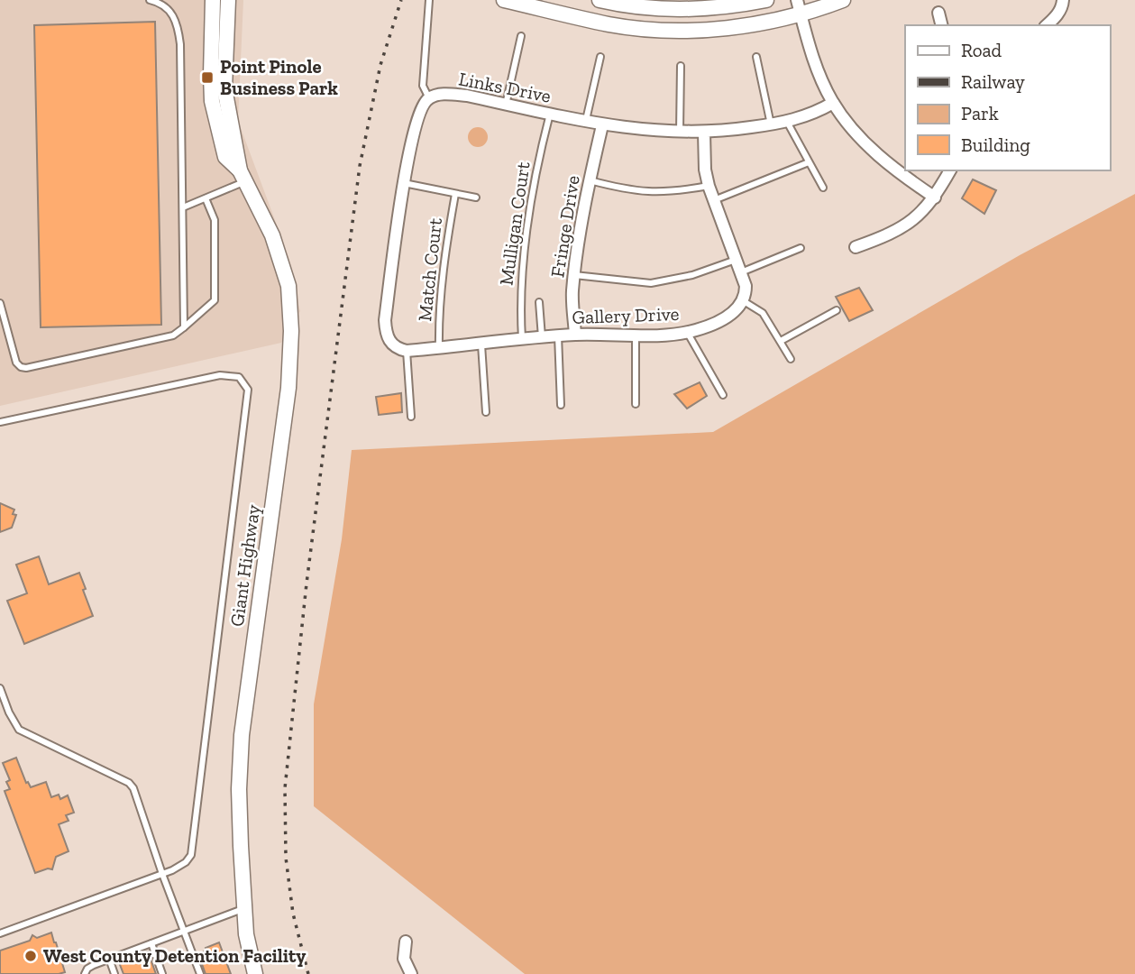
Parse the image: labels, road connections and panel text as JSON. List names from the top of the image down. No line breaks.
{"streets":{"street":["Links Drive","Fringe Drive","Gallery Drive","Giant Highway"],"lane":["Mulligan Court","Match Court"]},"crossings":[["Links Drive","Mulligan Court"],["Links Drive","Fringe Drive"],["Mulligan Court","Gallery Drive"],["Fringe Drive","Gallery Drive"],["Match Court","Gallery Drive"]],"places":{"transit":["Point Pinole Business Park"],"other":["West County Detention Facility"]},"legend":["Road","Railway","Park","Building"]}
